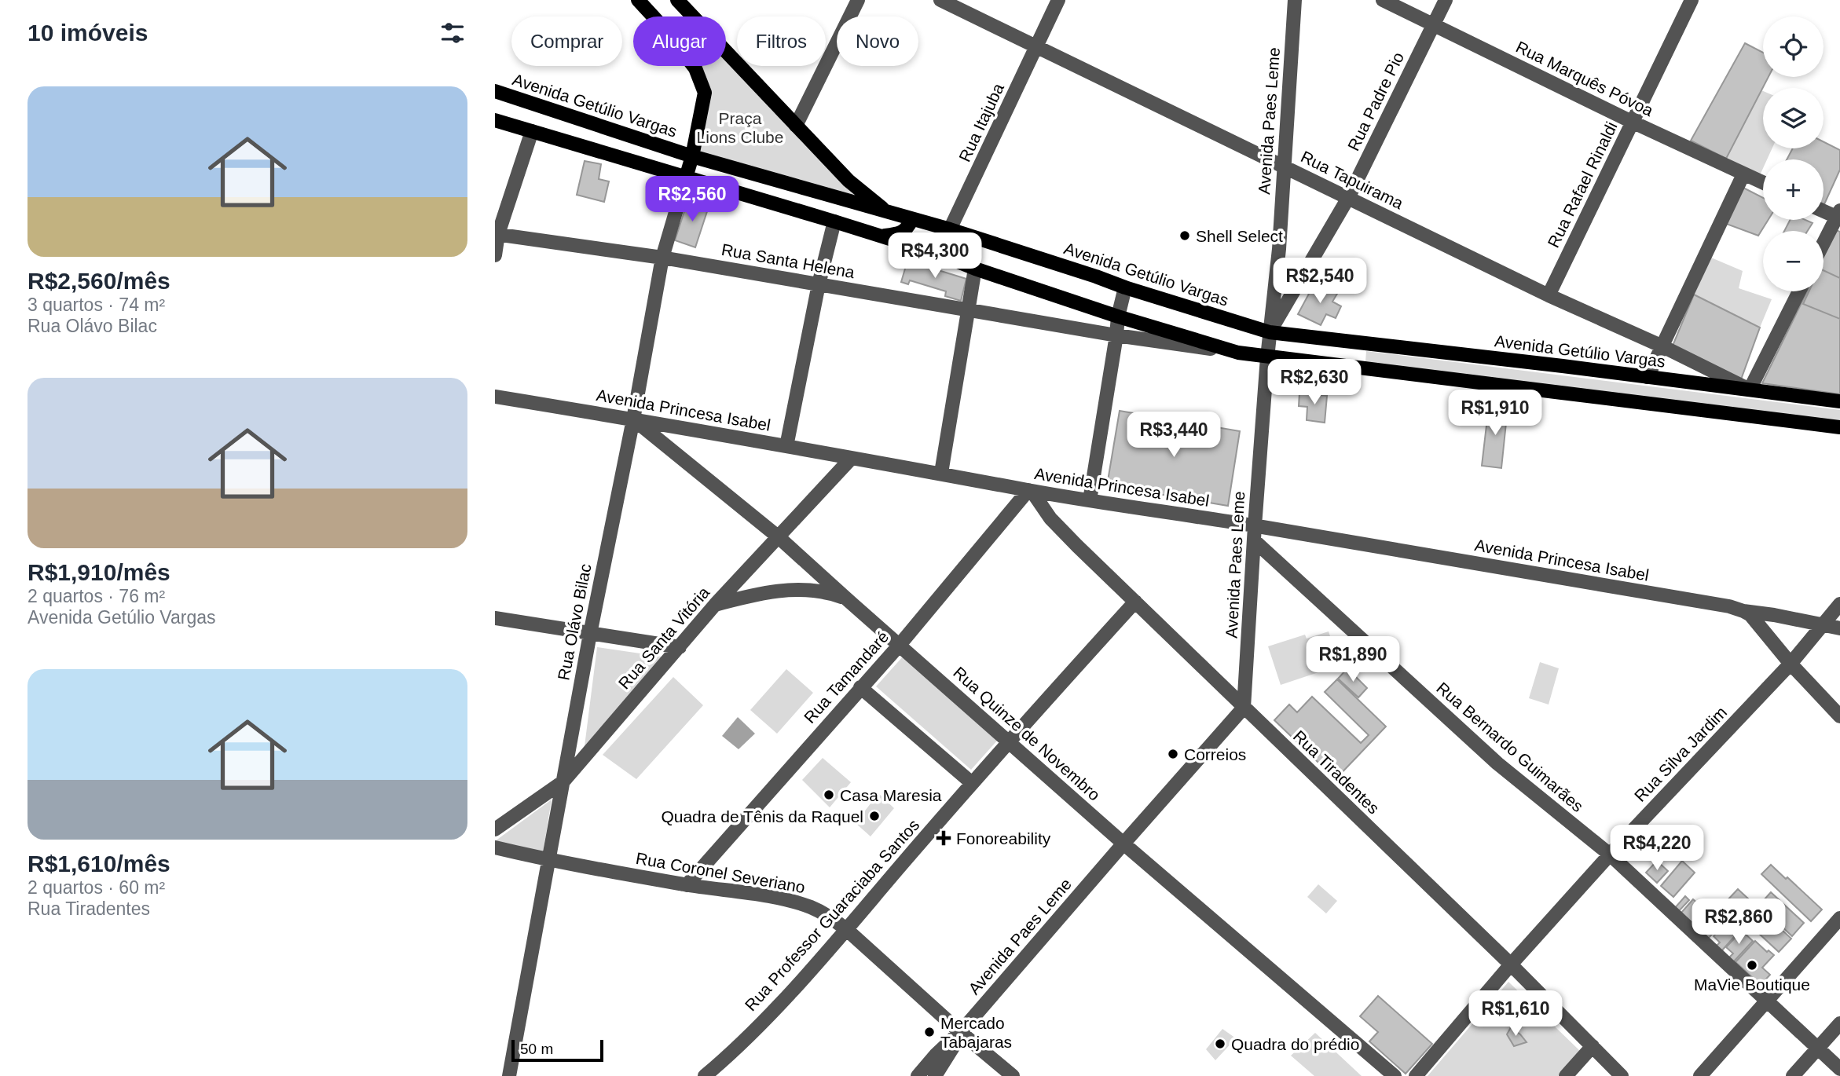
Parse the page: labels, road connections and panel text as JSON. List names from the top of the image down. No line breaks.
{"streets":{"main road":["Avenida Getúlio Vargas"],"street":["Rua Marquês Póvoa","Rua Padre Pio","Avenida Paes Leme","Rua Itajuba","Rua Tapuirama","Rua Rafael Rinaldi","Rua Santa Helena","Avenida Princesa Isabel","Rua Olávo Bilac","Rua Santa Vitória","Rua Tamandaré","Rua Quinze de Novembro","Rua Bernardo Guimarães","Rua Silva Jardim","Rua Tiradentes","Rua Coronel Severiano","Rua Professor Guaraciaba Santos"]},"crossings":[["Rua Marquês Póvoa","Rua Padre Pio"],["Rua Marquês Póvoa","Rua Rafael Rinaldi"],["Rua Padre Pio","Avenida Getúlio Vargas"],["Rua Padre Pio","Avenida Paes Leme"],["Rua Padre Pio","Rua Tapuirama"],["Avenida Getúlio Vargas","Avenida Paes Leme"],["Avenida Getúlio Vargas","Rua Itajuba"],["Avenida Getúlio Vargas","Rua Tapuirama"],["Avenida Paes Leme","Rua Tapuirama"],["Avenida Paes Leme","Avenida Princesa Isabel"],["Avenida Paes Leme","Rua Quinze de Novembro"],["Avenida Paes Leme","Rua Bernardo Guimarães"],["Avenida Paes Leme","Rua Tiradentes"],["Avenida Paes Leme","Rua Coronel Severiano"],["Rua Itajuba","Rua Tapuirama"],["Rua Tapuirama","Rua Rafael Rinaldi"],["Rua Santa Helena","Rua Olávo Bilac"],["Avenida Princesa Isabel","Rua Olávo Bilac"],["Avenida Princesa Isabel","Rua Santa Vitória"],["Avenida Princesa Isabel","Rua Tamandaré"],["Avenida Princesa Isabel","Rua Quinze de Novembro"],["Avenida Princesa Isabel","Rua Silva Jardim"],["Avenida Princesa Isabel","Rua Tiradentes"],["Rua Olávo Bilac","Rua Santa Vitória"],["Rua Olávo Bilac","Rua Quinze de Novembro"],["Rua Olávo Bilac","Rua Coronel Severiano"],["Rua Santa Vitória","Rua Quinze de Novembro"],["Rua Tamandaré","Rua Quinze de Novembro"],["Rua Tamandaré","Rua Tiradentes"],["Rua Tamandaré","Rua Coronel Severiano"],["Rua Quinze de Novembro","Rua Professor Guaraciaba Santos"],["Rua Bernardo Guimarães","Rua Silva Jardim"],["Rua Silva Jardim","Rua Tiradentes"],["Rua Tiradentes","Rua Professor Guaraciaba Santos"],["Rua Coronel Severiano","Rua Professor Guaraciaba Santos"]],"parks":["Praça Lions Clube"],"places":{"other":["Shell Select","Correios","Casa Maresia","Quadra de Tênis da Raquel","MaVie Boutique","Mercado Tabajaras","Quadra do prédio"],"health":["Fonoreability"]},"scale_bar":"50 m","page":{"heading":"10 imóveis","map_buttons":["+","−"],"chip":["Comprar","Alugar","Filtros","Novo"],"list":[{"name":"R$2,560/mês","note":"3 quartos · 74 m² · Rua Olávo Bilac"},{"name":"R$1,910/mês","note":"2 quartos · 76 m² · Avenida Getúlio Vargas"},{"name":"R$1,610/mês","note":"2 quartos · 60 m² · Rua Tiradentes"}],"price":["R$2,560","R$4,300","R$2,540","R$2,630","R$1,910","R$3,440","R$1,890","R$4,220","R$2,860","R$1,610"],"scale":"50 m"}}
